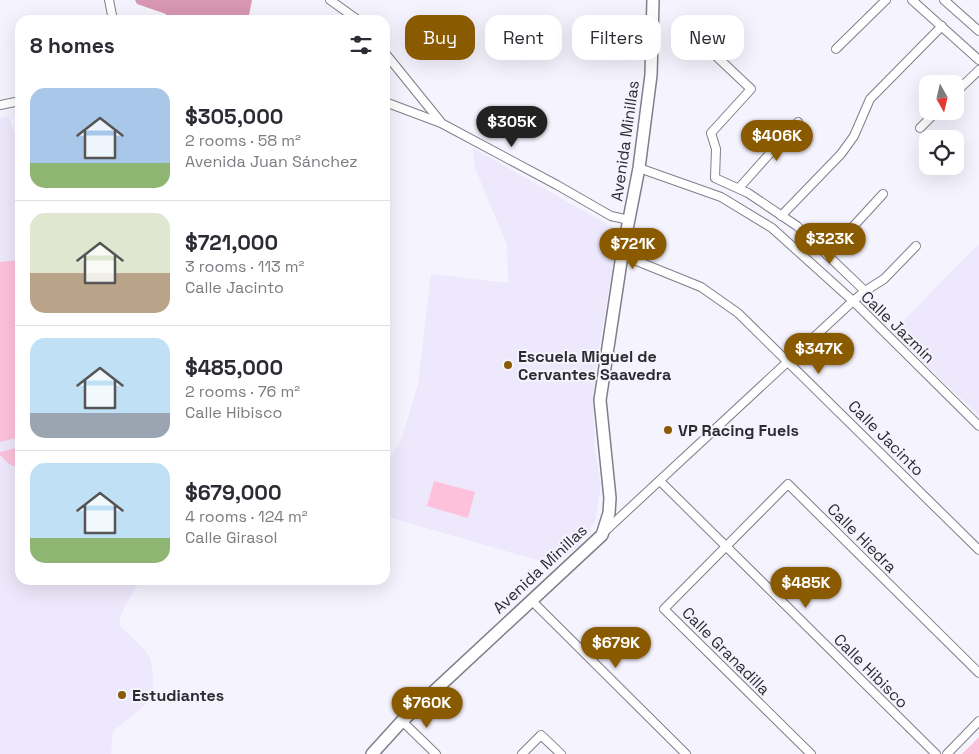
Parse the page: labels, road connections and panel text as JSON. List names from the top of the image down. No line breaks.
{"streets":{"main road":["Avenida Minillas"],"street":["Calle Jazmín","Calle Jacinto","Calle Hiedra","Calle Granadilla","Calle Hibisco"]},"crossings":[["Avenida Minillas","Calle Jazmín"],["Avenida Minillas","Calle Jacinto"],["Calle Hiedra","Calle Granadilla"],["Calle Hiedra","Calle Hibisco"],["Calle Granadilla","Calle Hibisco"]],"places":["Escuela Miguel de Cervantes Saavedra","VP Racing Fuels","Estudiantes"],"north":"bottom","page":{"chip":["Buy","Rent","Filters","New"],"heading":"8 homes","list":[{"name":"$305,000","note":"2 rooms · 58 m² · Avenida Juan Sánchez"},{"name":"$721,000","note":"3 rooms · 113 m² · Calle Jacinto"},{"name":"$485,000","note":"2 rooms · 76 m² · Calle Hibisco"},{"name":"$679,000","note":"4 rooms · 124 m² · Calle Girasol"}],"price":["$305K","$406K","$323K","$721K","$347K","$485K","$679K","$760K"]}}
